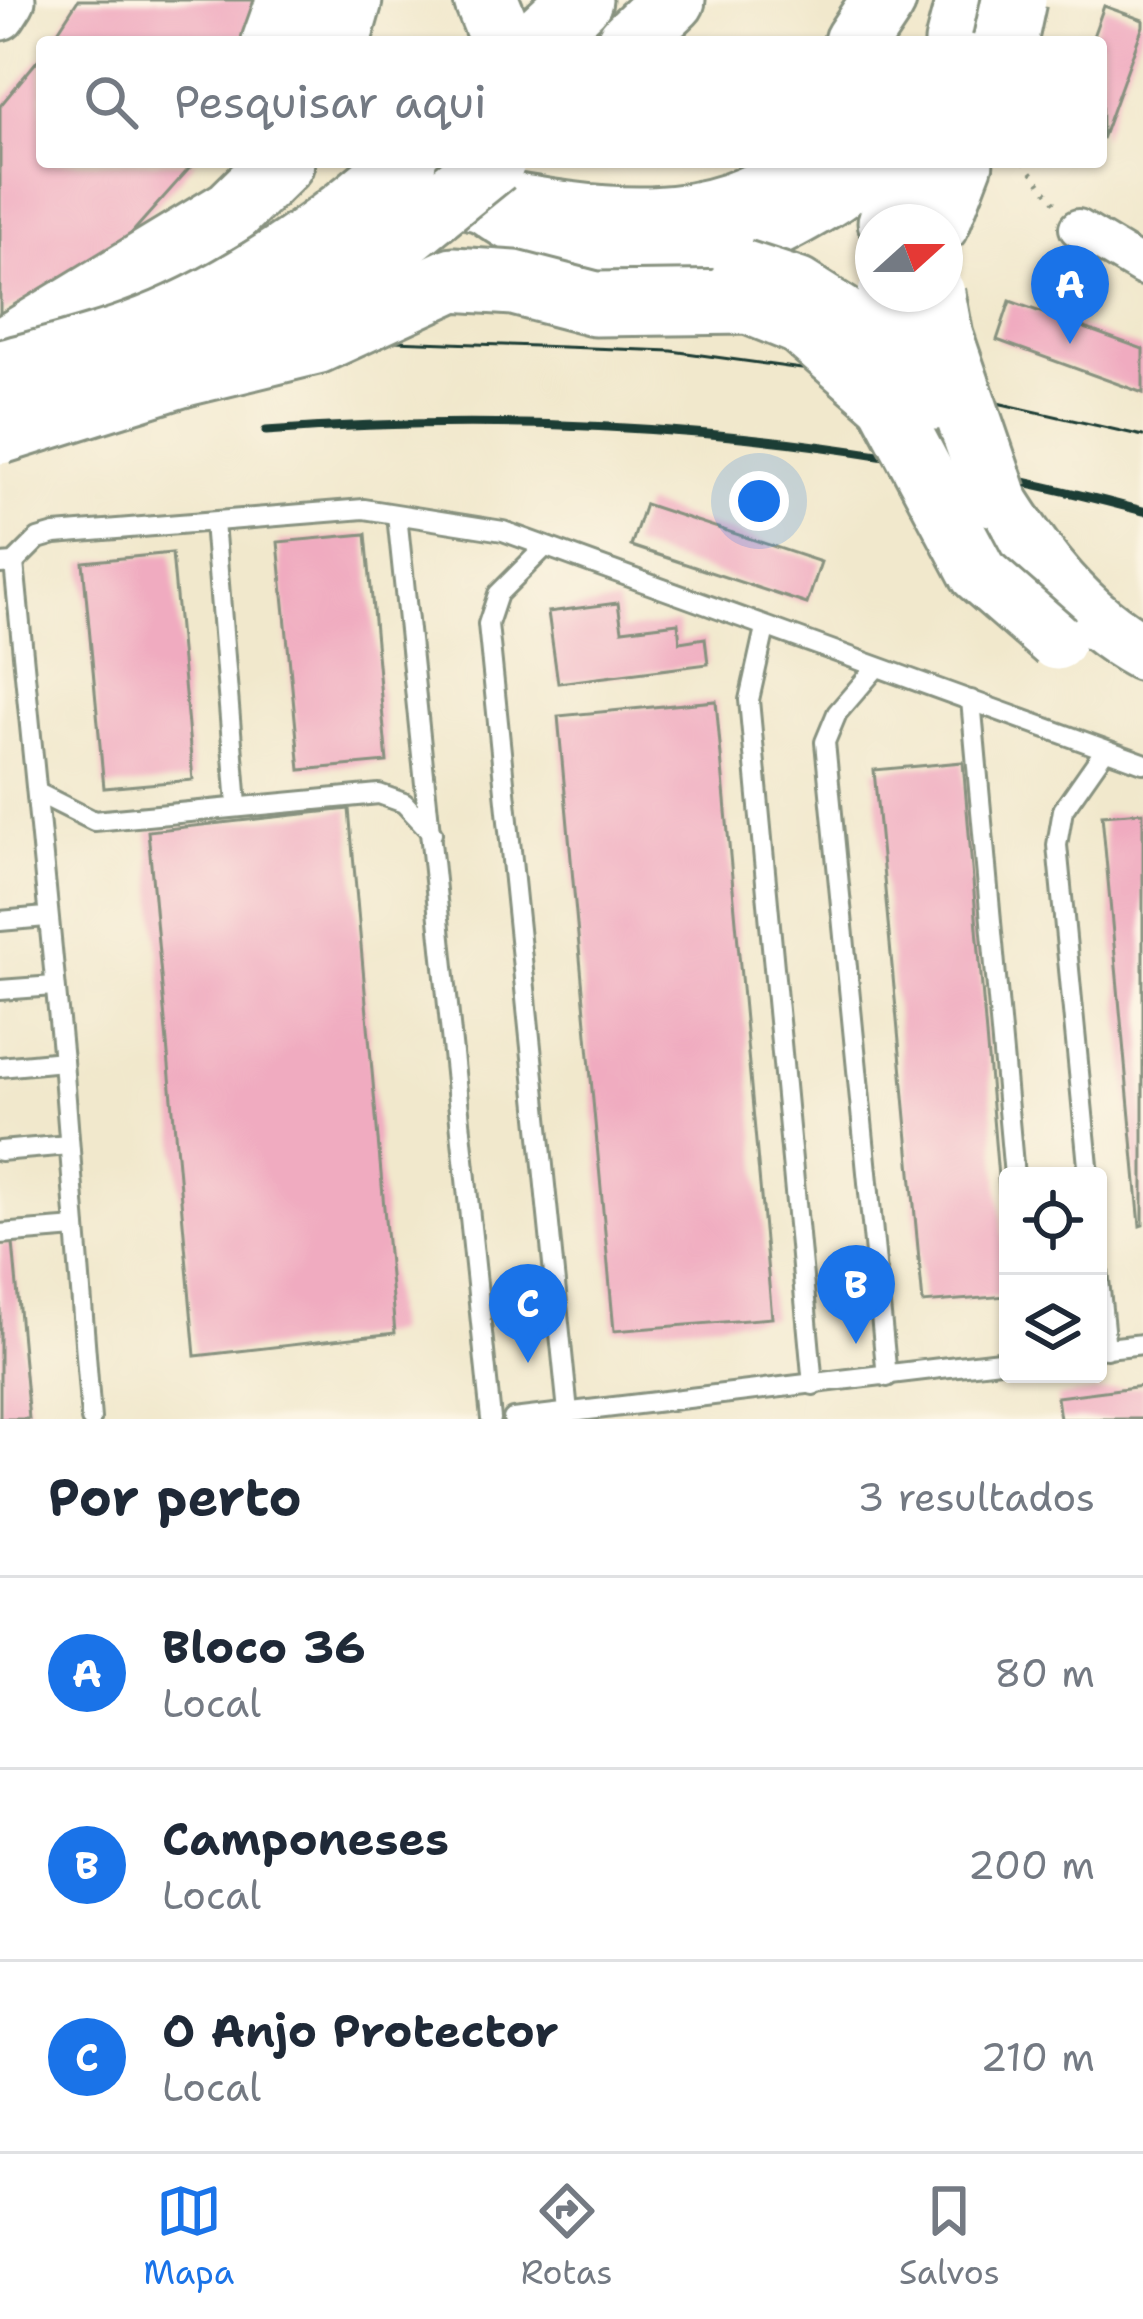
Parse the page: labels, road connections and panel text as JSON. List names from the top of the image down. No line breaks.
{"north":"right","page":{"search":"Pesquisar aqui","pins":["A","B","C"],"heading":["Por perto","3 resultados"],"list":[{"mark":"A","name":"Bloco 36","note":"Local","value":"80 m"},{"mark":"B","name":"Camponeses","note":"Local","value":"200 m"},{"mark":"C","name":"O Anjo Protector","note":"Local","value":"210 m"}],"nav":["Mapa","Rotas","Salvos"]}}
